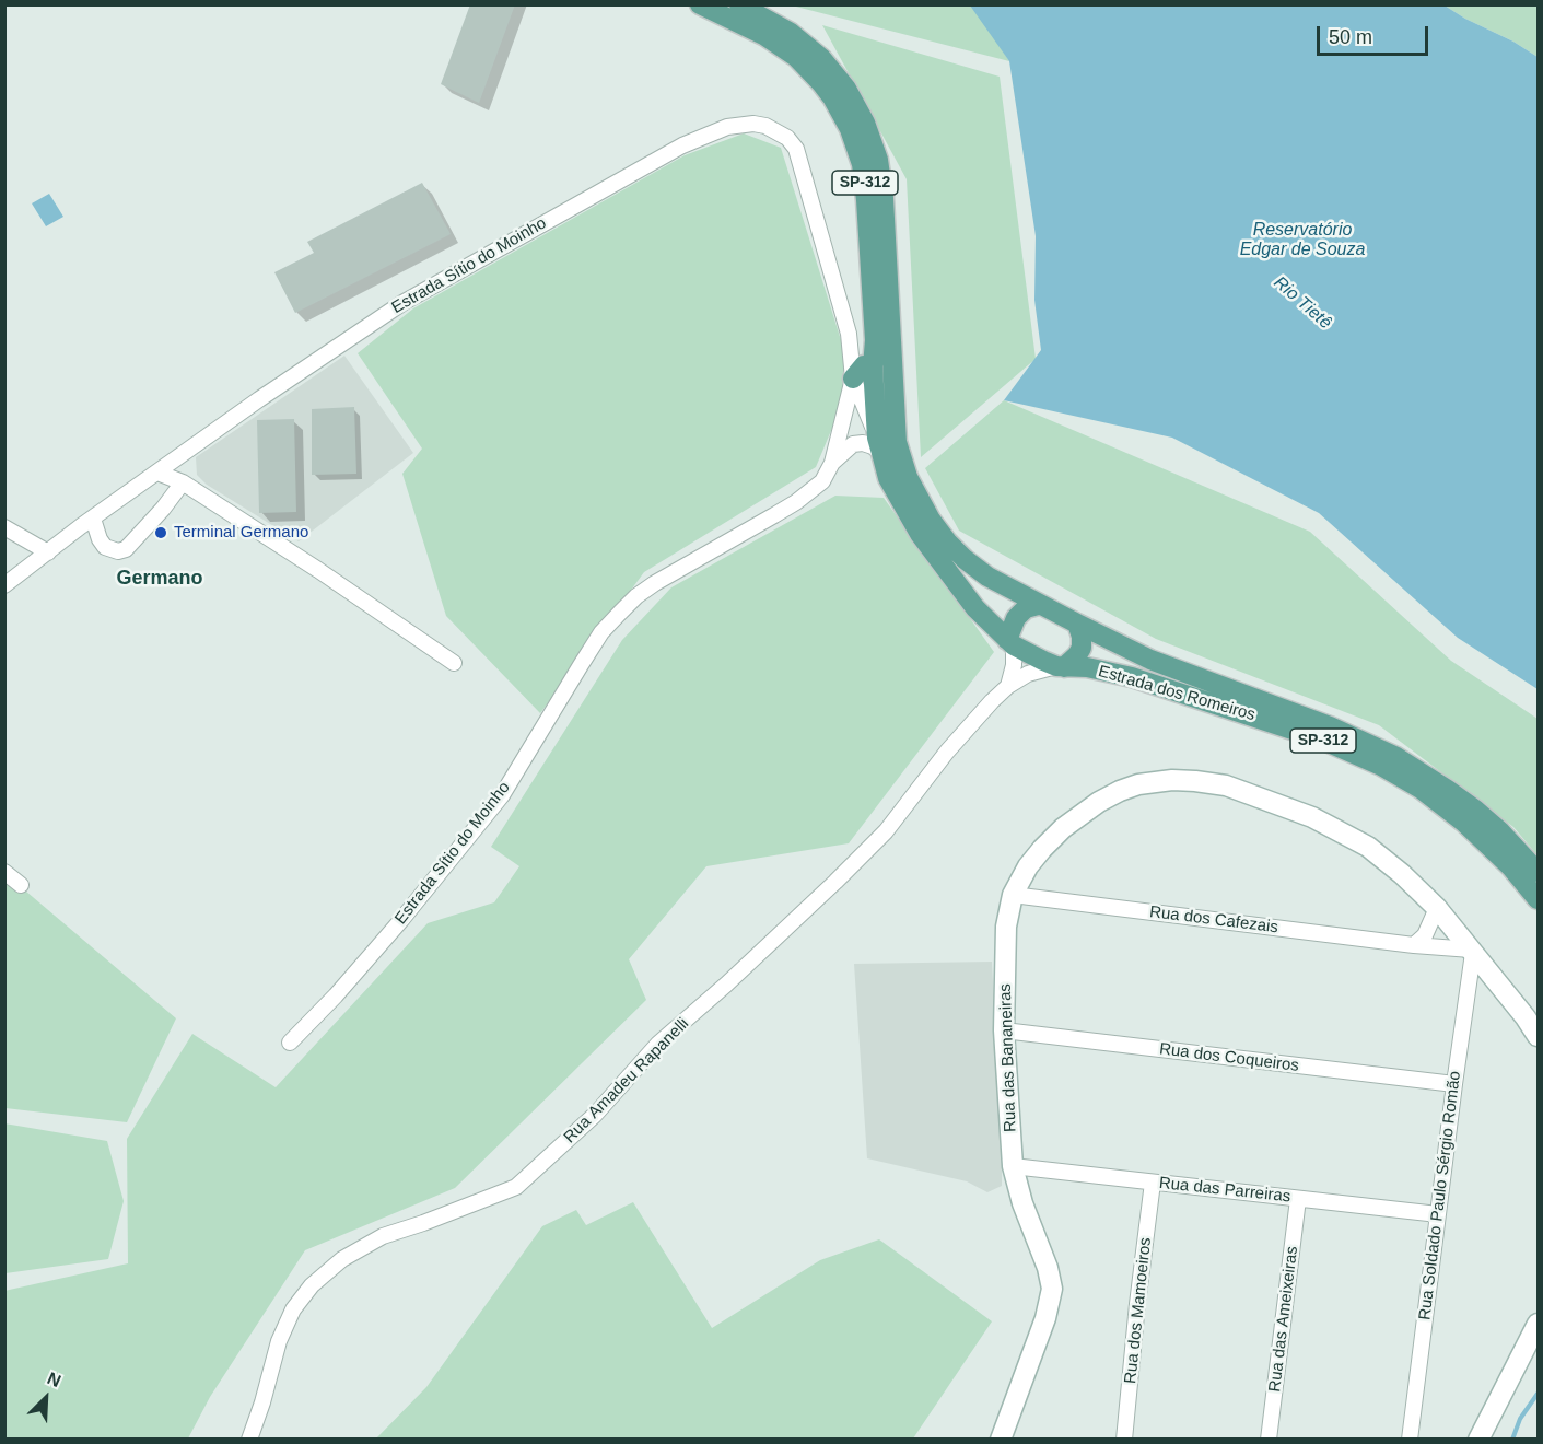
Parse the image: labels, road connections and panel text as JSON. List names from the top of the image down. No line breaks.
{"streets":{"main road":["SP-312","Estrada dos Romeiros"],"street":["Estrada Sítio do Moinho","Rua dos Cafezais","Rua das Bananeiras","Rua dos Coqueiros","Rua Amadeu Rapanelli","Rua das Parreiras","Rua Soldado Paulo Sérgio Romão","Rua dos Mamoeiros","Rua das Ameixeiras"]},"crossings":[["Rua dos Cafezais","Rua das Bananeiras"],["Rua dos Cafezais","Rua Soldado Paulo Sérgio Romão"],["Rua das Bananeiras","Rua dos Coqueiros"],["Rua das Bananeiras","Rua das Parreiras"],["Rua das Bananeiras","Rua Soldado Paulo Sérgio Romão"],["Rua dos Coqueiros","Rua Soldado Paulo Sérgio Romão"],["Rua das Parreiras","Rua Soldado Paulo Sérgio Romão"],["Rua das Parreiras","Rua dos Mamoeiros"],["Rua das Parreiras","Rua das Ameixeiras"]],"districts":["Germano"],"water":["Reservatório Edgar de Souza","Rio Tietê"],"places":["Terminal Germano"],"scale_bar":"50 m","north":"top right"}
